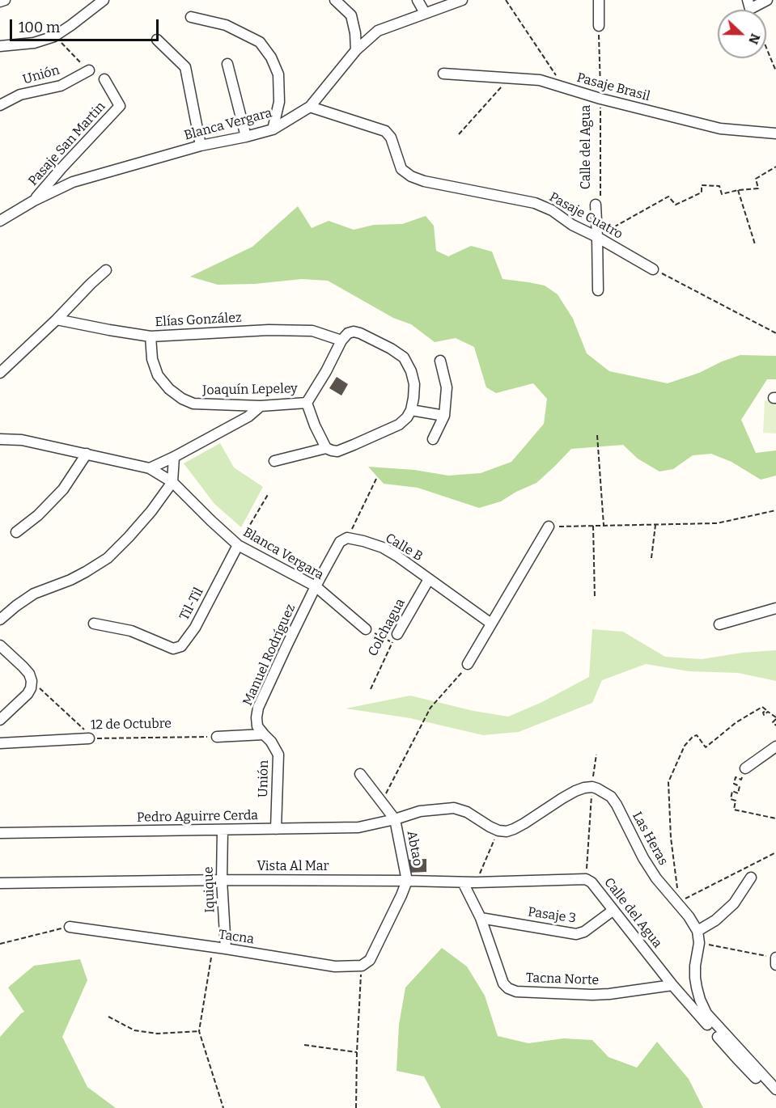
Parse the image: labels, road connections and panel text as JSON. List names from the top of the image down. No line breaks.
{"streets":{"street":["Unión","Pasaje Brasil","Blanca Vergara","Pasaje San Martin","Calle del Agua","Pasaje Cuatro","Elías González","Joaquín Lepeley","Calle B","Til-Til","Colchagua","Manuel Rodríguez","12 de Octubre","Pedro Aguirre Cerda","Las Heras","Abtao","Vista Al Mar","Iquique","Pasaje 3","Tacna","Tacna Norte"]},"crossings":[["Unión","Manuel Rodríguez"],["Unión","Pedro Aguirre Cerda"],["Pasaje Brasil","Calle del Agua"],["Blanca Vergara","Pasaje San Martin"],["Blanca Vergara","Pasaje Cuatro"],["Blanca Vergara","Til-Til"],["Blanca Vergara","Manuel Rodríguez"],["Calle del Agua","Pasaje Cuatro"],["Calle del Agua","Las Heras"],["Calle del Agua","Vista Al Mar"],["Calle del Agua","Pasaje 3"],["Calle del Agua","Tacna Norte"],["Elías González","Joaquín Lepeley"],["Calle B","Colchagua"],["Pedro Aguirre Cerda","Abtao"],["Pedro Aguirre Cerda","Iquique"],["Abtao","Vista Al Mar"],["Abtao","Tacna"],["Vista Al Mar","Iquique"],["Vista Al Mar","Tacna Norte"],["Iquique","Tacna"],["Pasaje 3","Tacna Norte"]],"scale_bar":"100 m","north":"right"}
